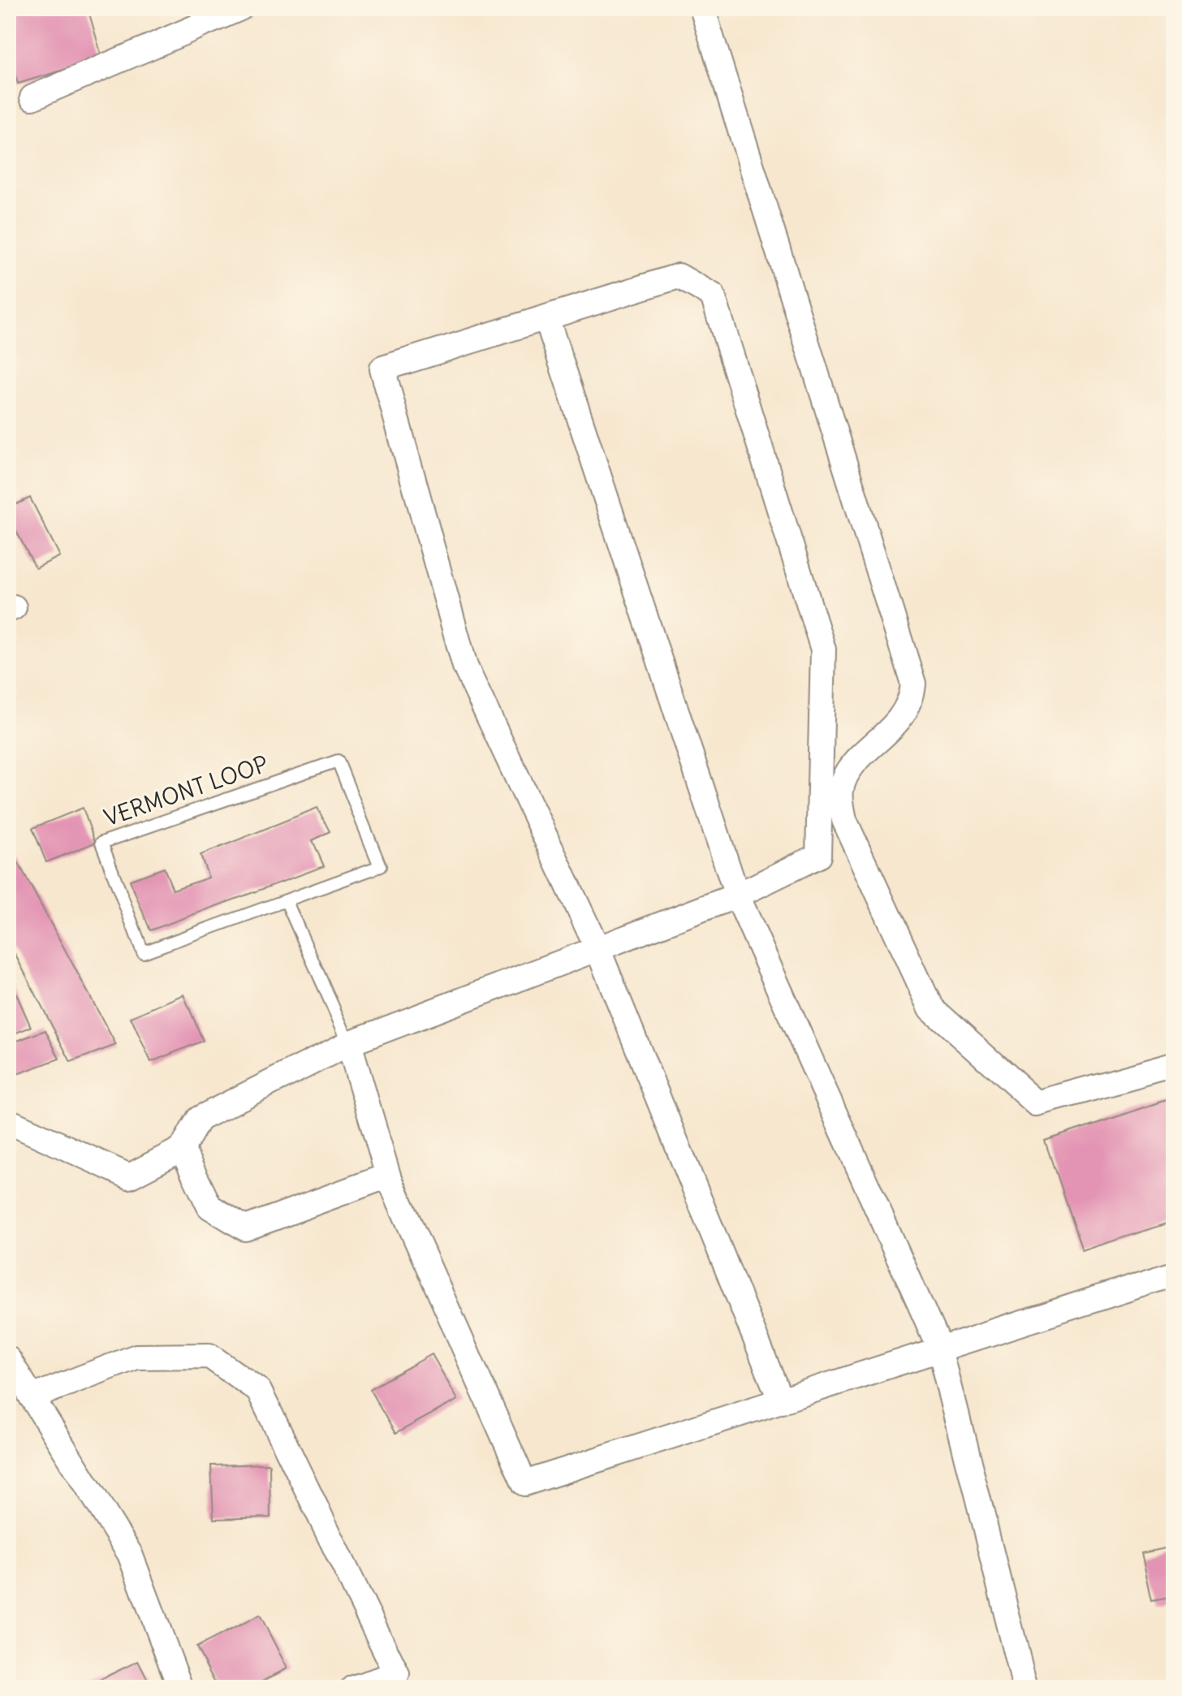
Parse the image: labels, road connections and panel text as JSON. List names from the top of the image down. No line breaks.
{"streets":{"lane":["VERMONT LOOP"]}}
